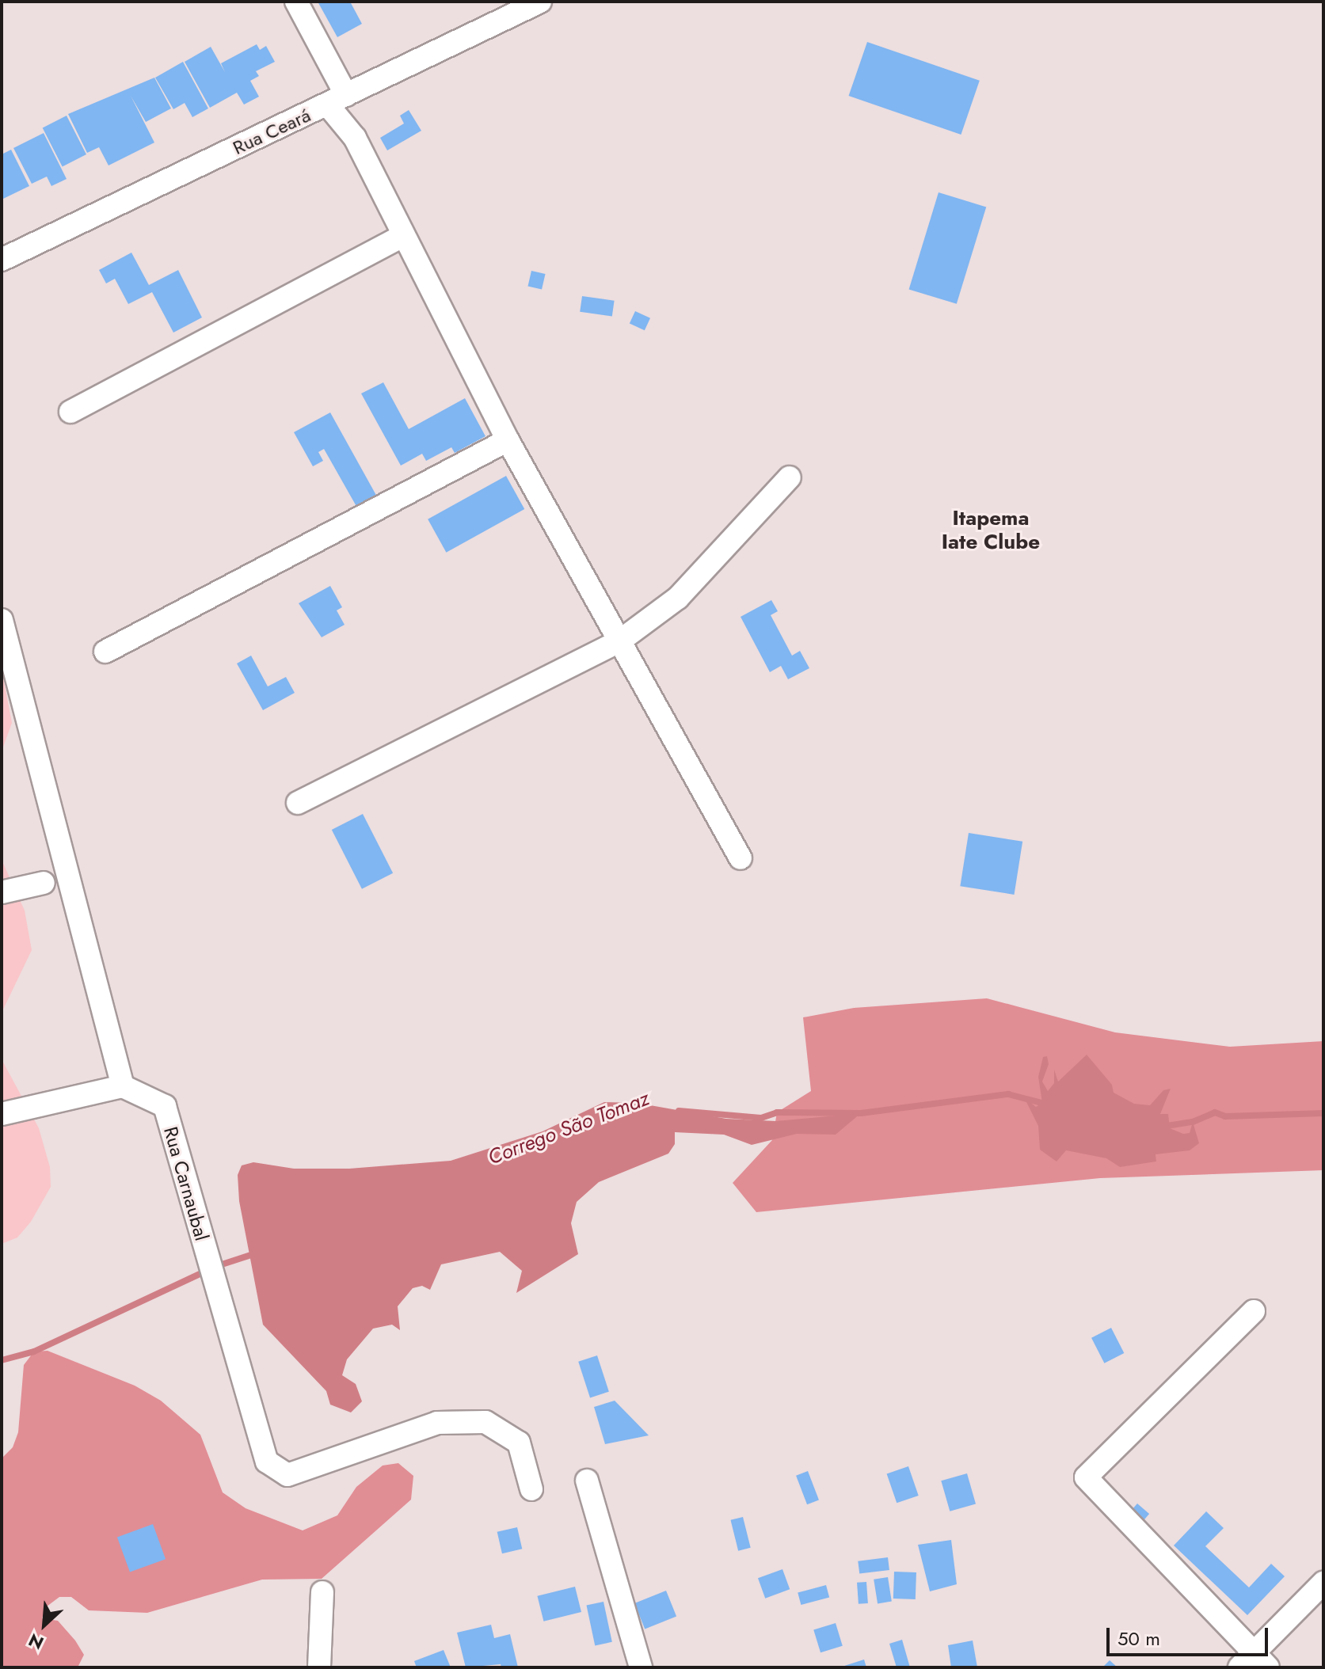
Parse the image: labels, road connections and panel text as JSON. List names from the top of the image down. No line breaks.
{"streets":{"street":["Rua Ceará","Rua Carnaubal"]},"districts":["Itapema Iate Clube"],"water":["Corrego São Tomaz"],"scale_bar":"50 m","north":"bottom left"}
